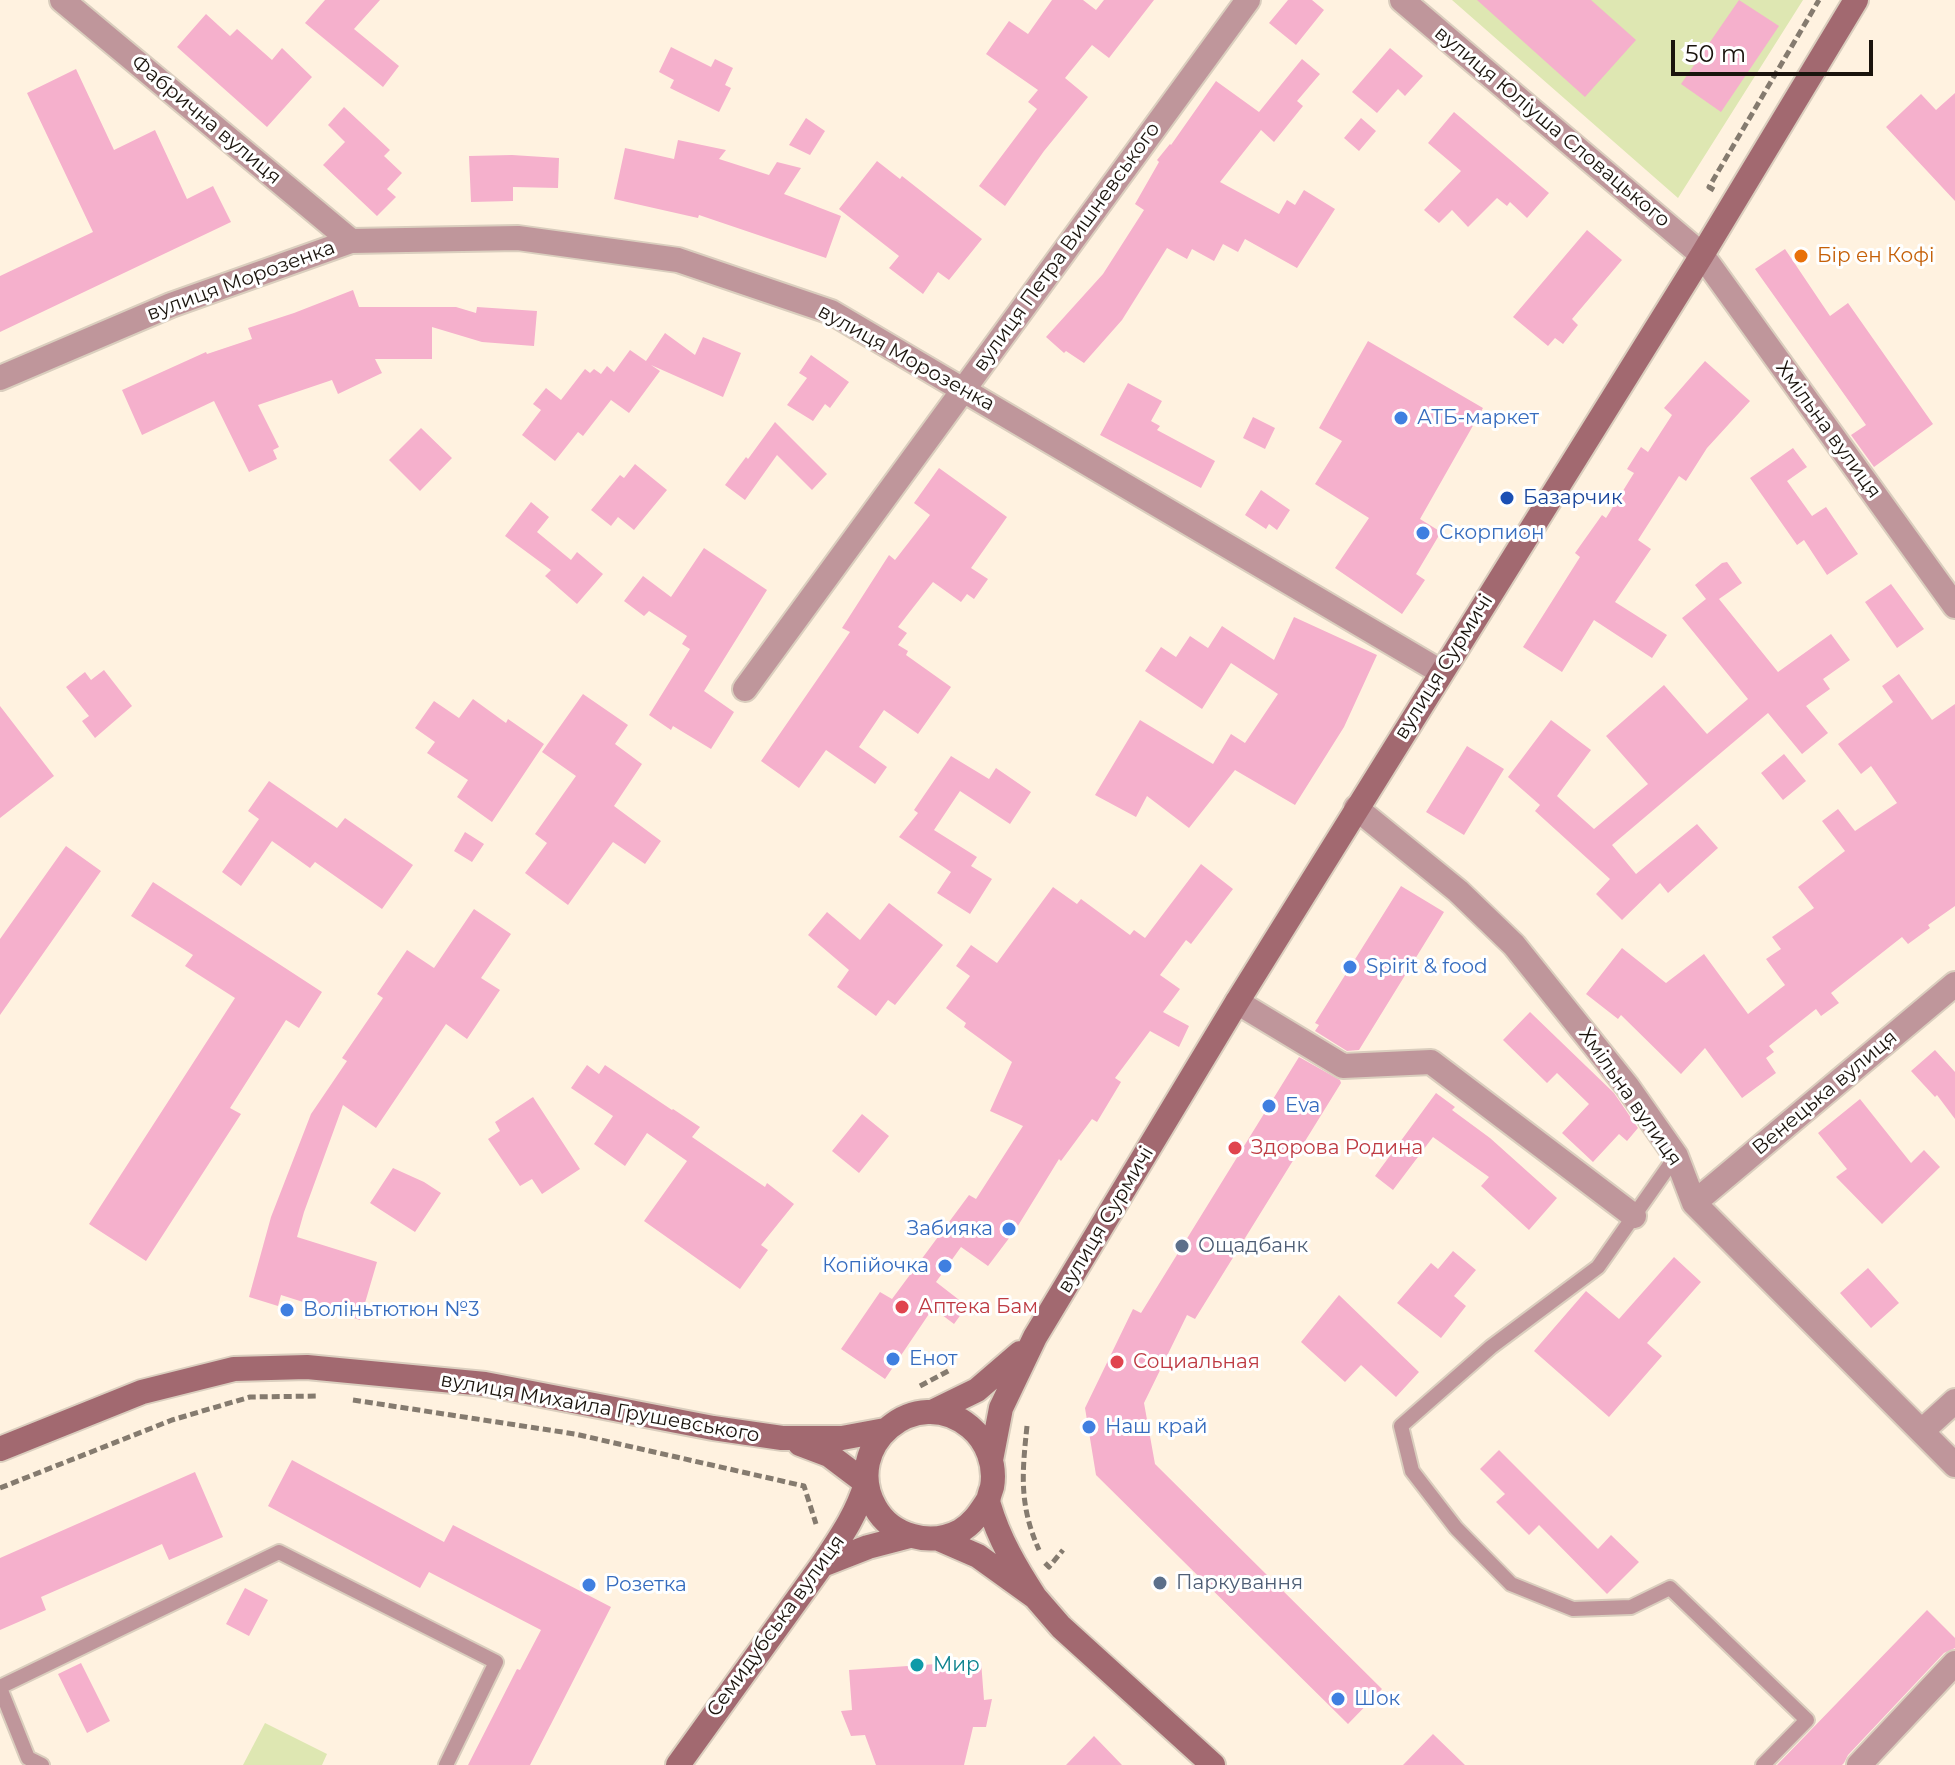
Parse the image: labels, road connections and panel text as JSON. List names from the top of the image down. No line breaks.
{"streets":{"main road":["вулиця Сурмичі","вулиця Михайла Грушевського","Семидубська вулиця"],"street":["Фабрична вулиця","вулиця Юліуша Словацького","вулиця Петра Вишневського","вулиця Морозенка","Хмільна вулиця","Венецька вулиця"]},"crossings":[["Фабрична вулиця","вулиця Морозенка"],["вулиця Юліуша Словацького","Хмільна вулиця"],["вулиця Юліуша Словацького","вулиця Сурмичі"],["вулиця Петра Вишневського","вулиця Морозенка"],["вулиця Морозенка","вулиця Сурмичі"],["Хмільна вулиця","вулиця Сурмичі"],["Хмільна вулиця","Венецька вулиця"],["вулиця Михайла Грушевського","Семидубська вулиця"]],"places":["Бір ен Кофі","АТБ-маркет","Базарчик","Скорпион","Spirit & food","Eva","Здорова Родина","Забияка","Ощадбанк","Копійочка","Аптека Бам","Воліньтютюн №3","Енот","Социальная","Наш край","Паркування","Розетка","Мир","Шок"],"scale_bar":"50 m"}
